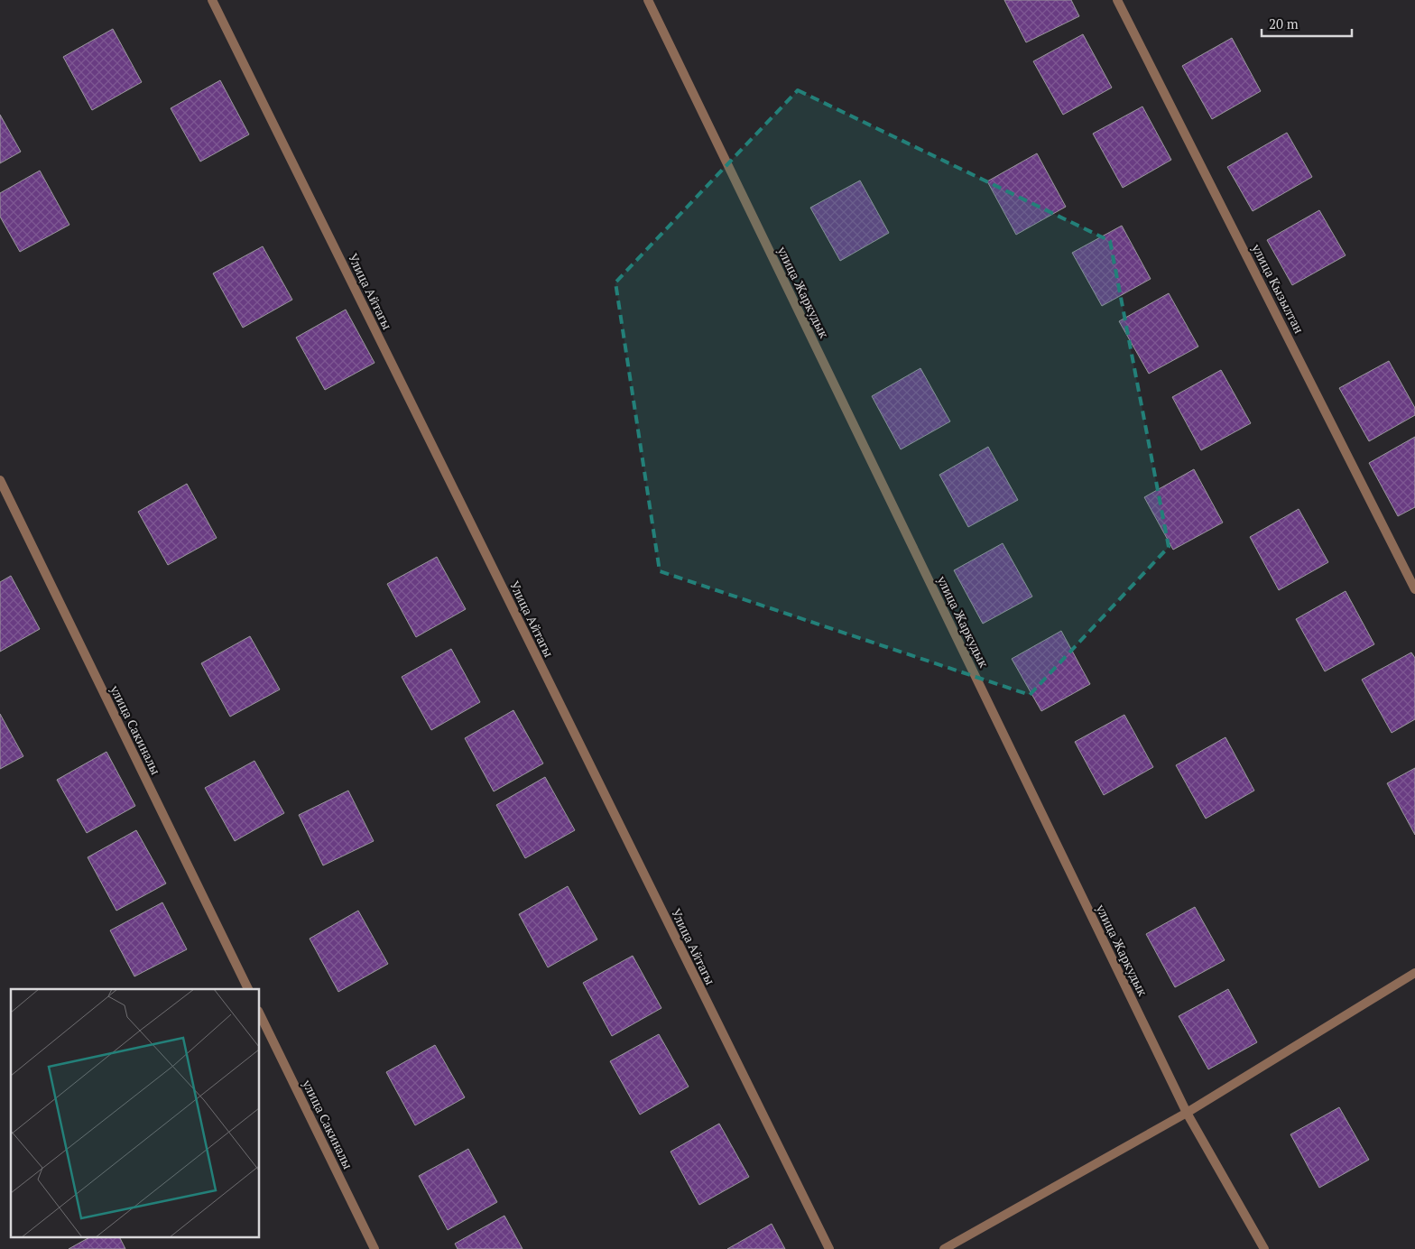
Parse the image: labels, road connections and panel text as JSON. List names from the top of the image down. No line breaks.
{"streets":{"street":["улица Кызылтан","Улица Айтагы","улица Жаркудык","улица Сакиналы"]},"scale_bar":"20 m"}
